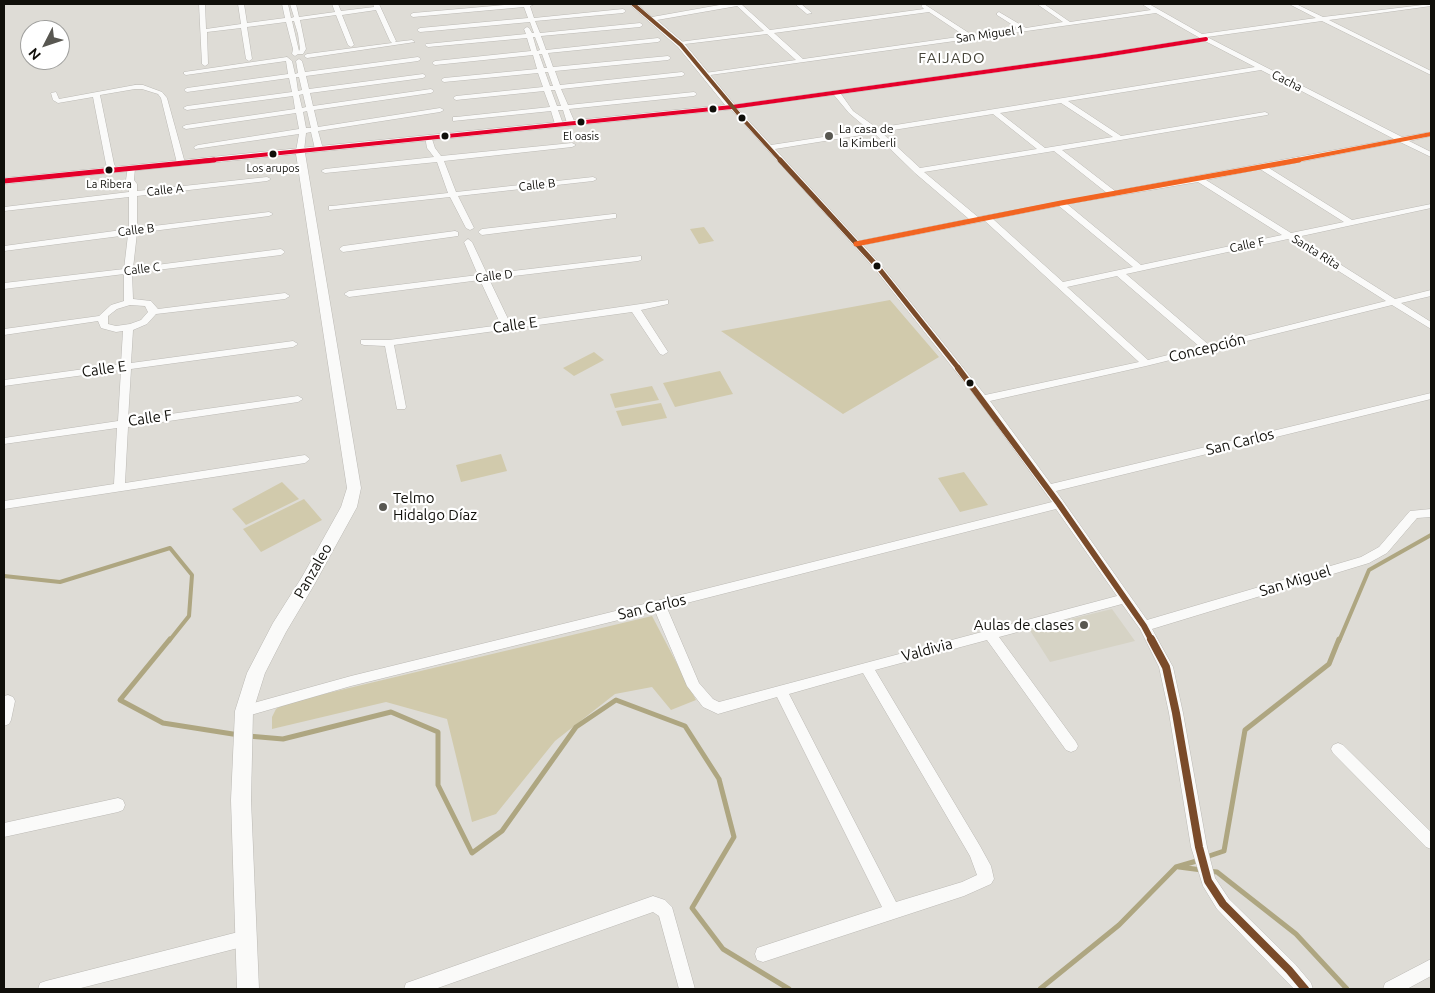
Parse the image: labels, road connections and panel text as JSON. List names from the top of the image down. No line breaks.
{"streets":{"street":["San Miguel 1","Cacha","Calle B","Calle A","Calle F","Santa Rita","Calle C","Calle D","Calle E","Concepción","San Carlos","Panzaleo","San Miguel","Valdivia"]},"crossings":[["San Miguel 1","Cacha"],["Calle F","Santa Rita"],["Santa Rita","Concepción"],["San Carlos","Panzaleo"],["San Carlos","Valdivia"]],"districts":["FAIJADO"],"places":["El oasis","La casa de la Kimberli","Los arupos","La Ribera","Telmo Hidalgo Díaz","Aulas de clases"],"north":"bottom left"}
